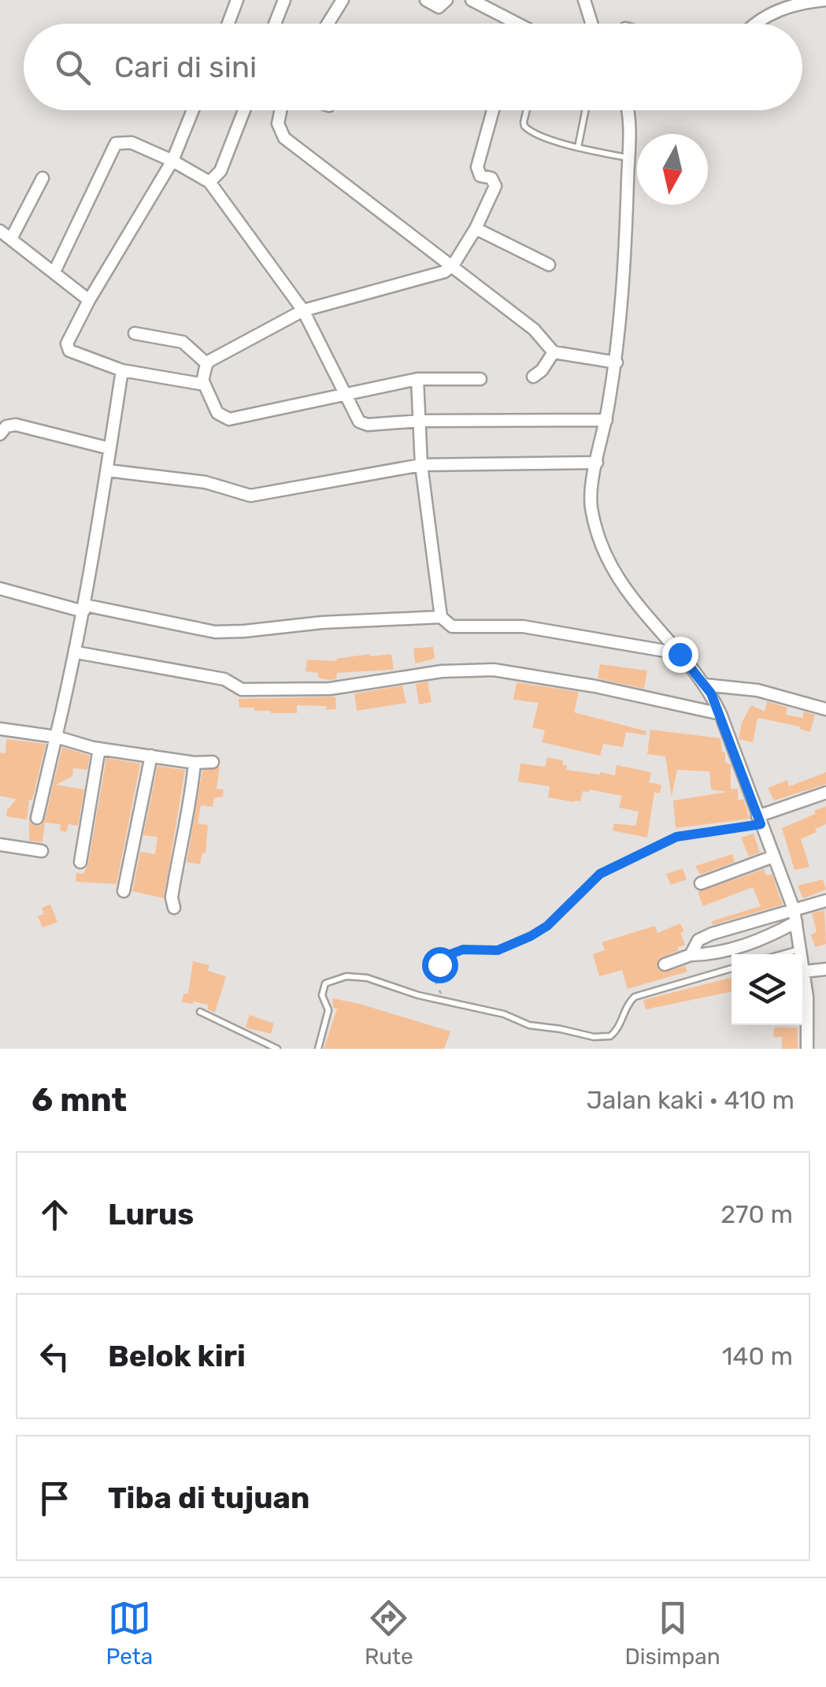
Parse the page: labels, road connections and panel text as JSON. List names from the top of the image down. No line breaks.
{"north":"bottom","page":{"search":"Cari di sini","heading":["6 mnt","Jalan kaki · 410 m"],"list":[["Lurus","270 m"],["Belok kiri","140 m"],"Tiba di tujuan"],"nav":["Peta","Rute","Disimpan"]}}
